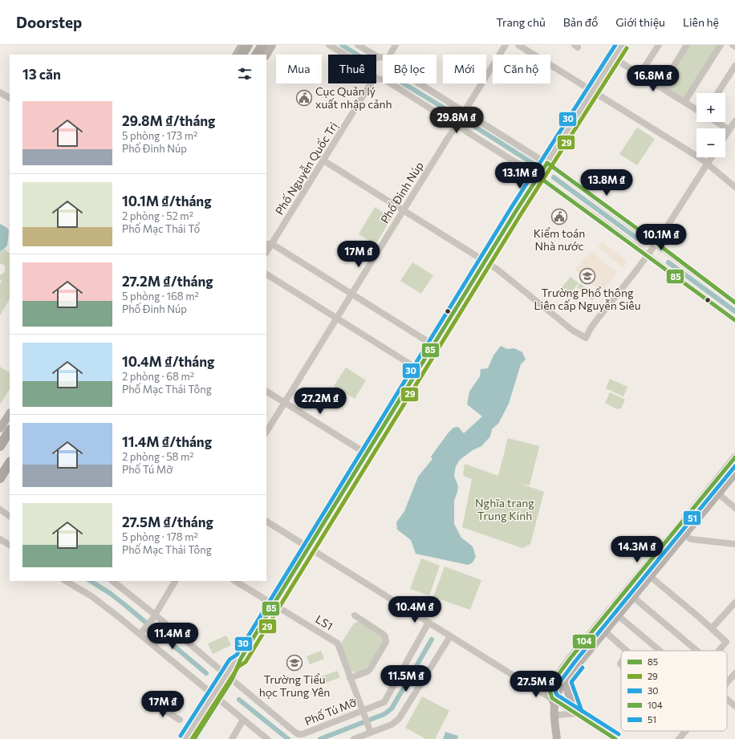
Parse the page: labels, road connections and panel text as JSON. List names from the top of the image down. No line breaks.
{"streets":{"street":["Phố Nguyễn Quốc Trị","Phố Đinh Núp","LS1","Phố Tú Mỡ"]},"crossings":[["LS1","Phố Tú Mỡ"]],"parks":["Nghĩa trang Trung Kính"],"places":{"public building":["Cục Quản lý xuất nhập cảnh","Kiểm toán Nhà nước"],"school or university":["Trường Phổ thông Liên cấp Nguyễn Siêu","Trường Tiểu học Trung Yên"]},"lines":["transit line 30","transit line 29","transit line 85","transit line 104","transit line 51"],"legend":["85","29","30","104","51"],"page":{"header":"Doorstep","nav":["Trang chủ","Bản đồ","Giới thiệu","Liên hệ"],"chip":["Mua","Thuê","Bộ lọc","Mới","Căn hộ"],"heading":"13 căn","price":["16.8M ₫","29.8M ₫","13.1M ₫","13.8M ₫","10.1M ₫","17M ₫","27.2M ₫","14.3M ₫","10.4M ₫","11.4M ₫","11.5M ₫","27.5M ₫","17M ₫"],"map_buttons":["+","−"],"list":[{"name":"29.8M ₫/tháng","note":"5 phòng · 173 m² · Phố Đinh Núp"},{"name":"10.1M ₫/tháng","note":"2 phòng · 52 m² · Phố Mạc Thái Tổ"},{"name":"27.2M ₫/tháng","note":"5 phòng · 168 m² · Phố Đinh Núp"},{"name":"10.4M ₫/tháng","note":"2 phòng · 68 m² · Phố Mạc Thái Tông"},{"name":"11.4M ₫/tháng","note":"2 phòng · 58 m² · Phố Tú Mỡ"},{"name":"27.5M ₫/tháng","note":"5 phòng · 178 m² · Phố Mạc Thái Tông"}]}}
